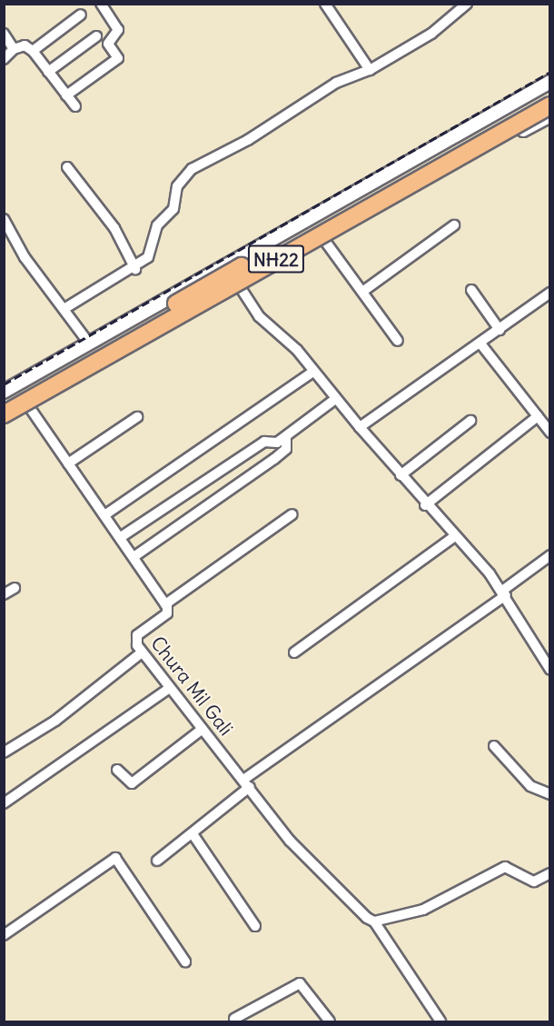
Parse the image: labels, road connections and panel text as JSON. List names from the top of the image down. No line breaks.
{"streets":{"highway":["NH22"],"street":["Chura Mil Gali"]}}
